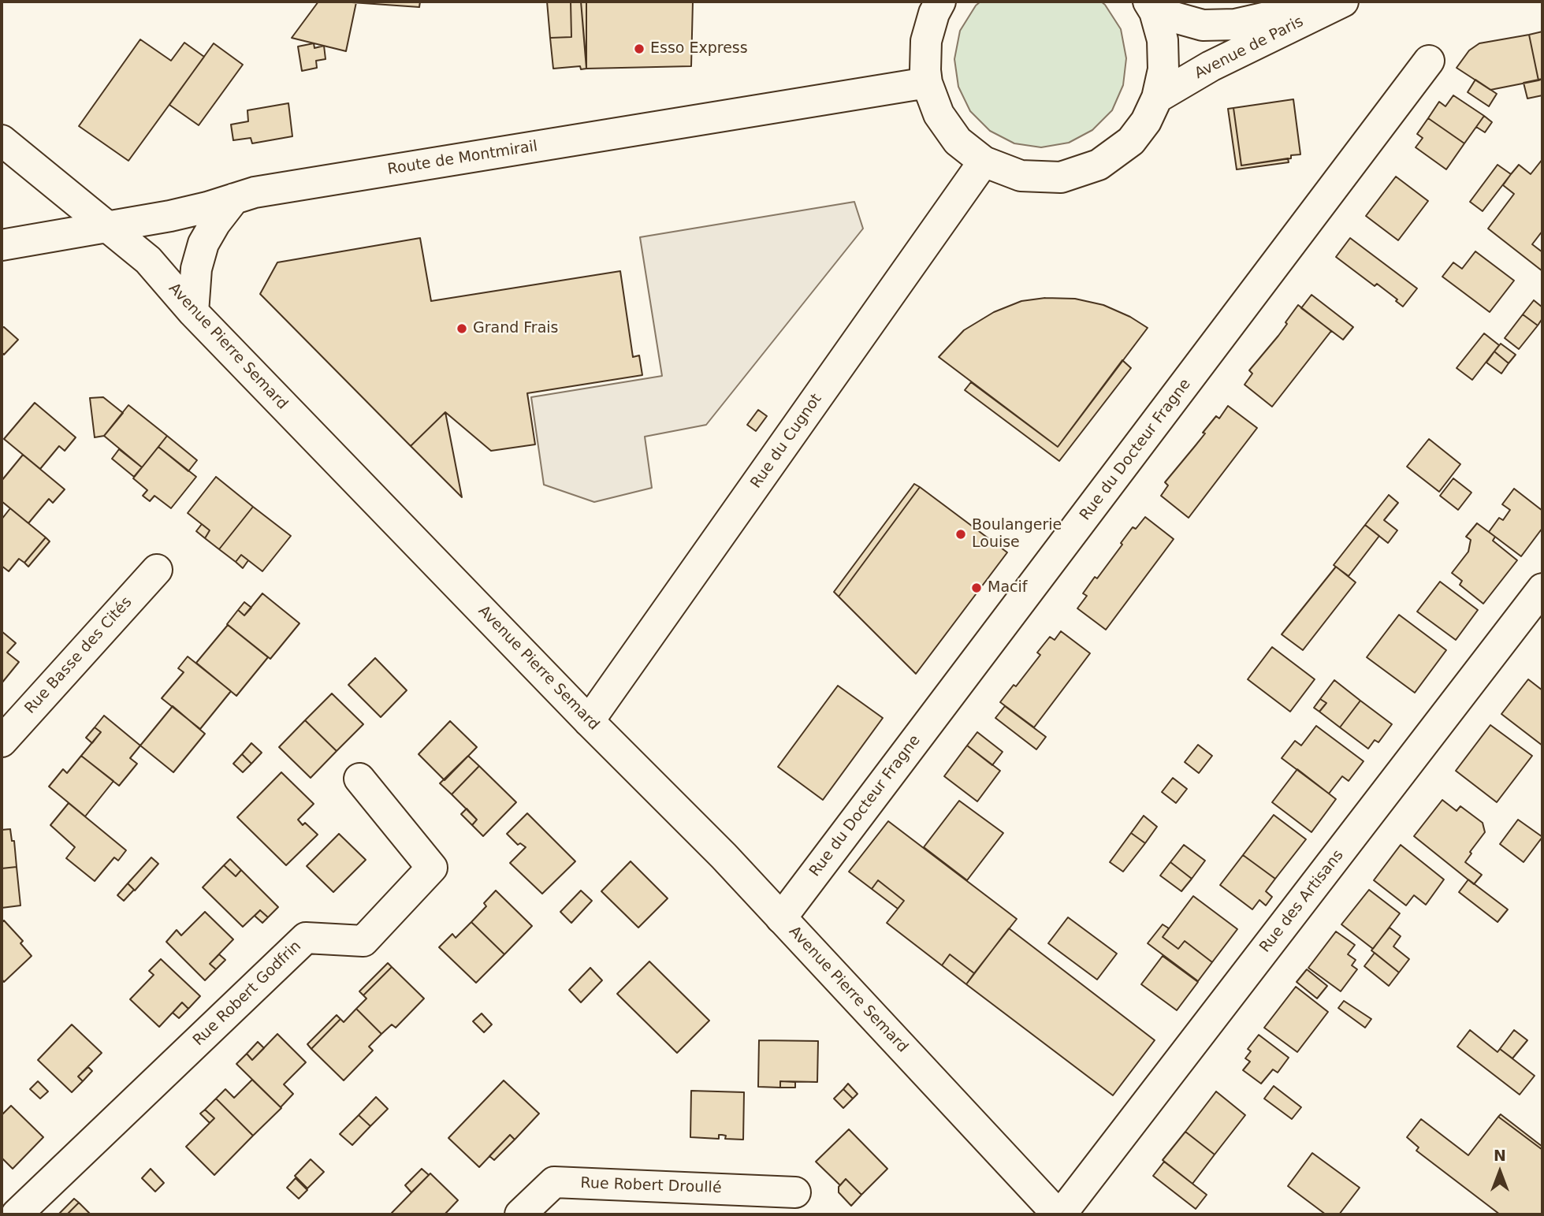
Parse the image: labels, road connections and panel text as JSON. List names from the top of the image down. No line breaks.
{"streets":{"street":["Avenue de Paris","Route de Montmirail","Avenue Pierre Semard","Rue du Cugnot","Rue du Docteur Fragne","Rue Basse des Cités","Rue des Artisans","Rue Robert Godfrin","Rue Robert Droullé"]},"crossings":[["Route de Montmirail","Avenue Pierre Semard"],["Avenue Pierre Semard","Rue du Cugnot"],["Avenue Pierre Semard","Rue du Docteur Fragne"],["Avenue Pierre Semard","Rue des Artisans"]],"places":["Esso Express","Grand Frais","Boulangerie Louise","Macif"],"north":"top"}
